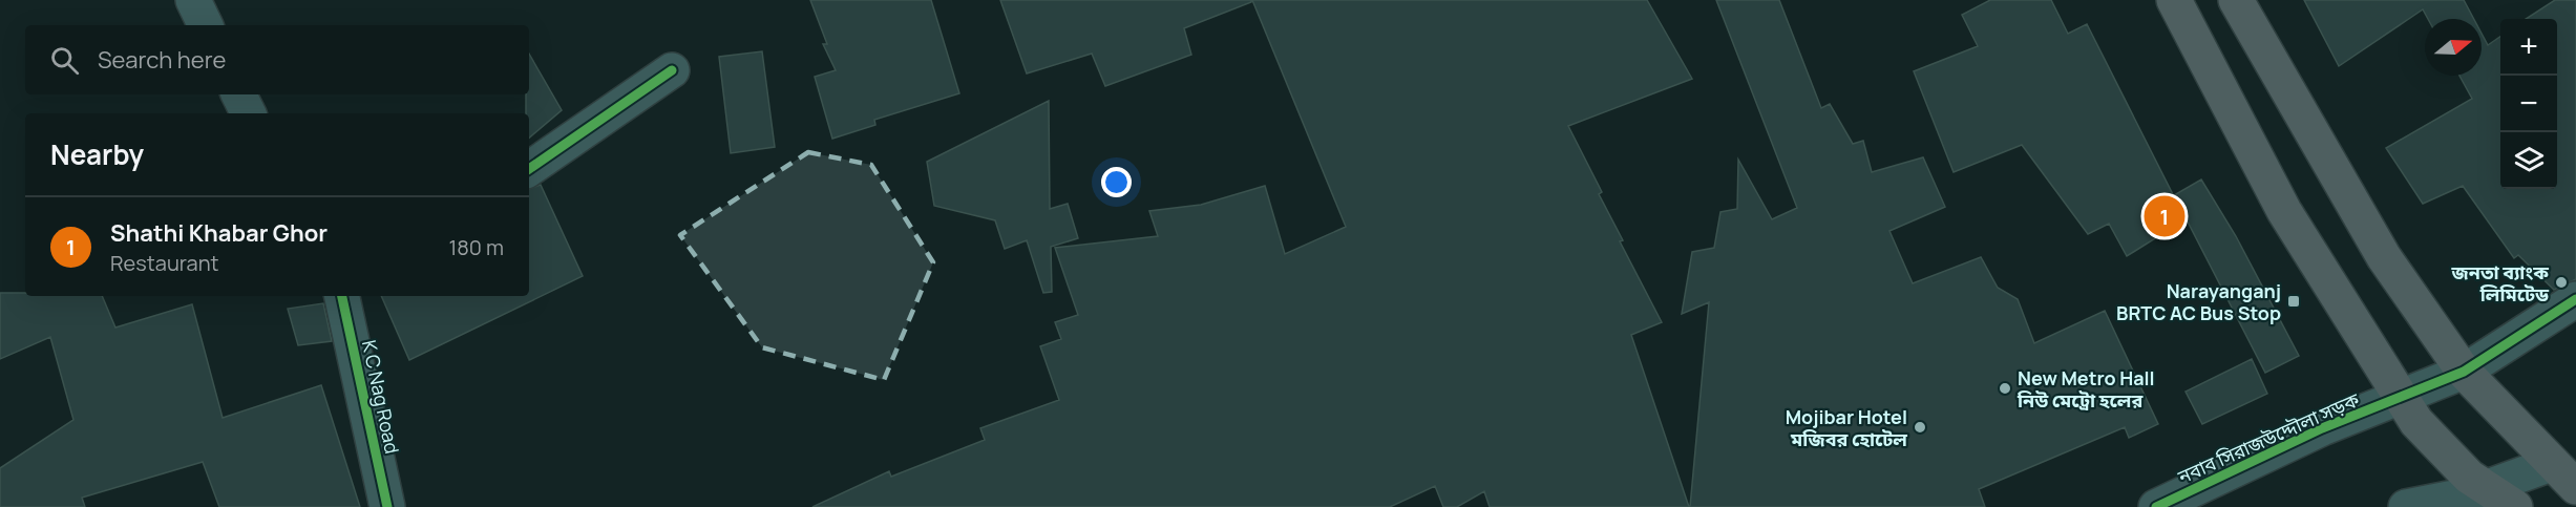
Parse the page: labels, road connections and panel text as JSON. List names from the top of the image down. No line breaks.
{"streets":{"street":["K C Nag Road","নবাব সিরাজউদ্দৌলা সড়ক"]},"places":{"other":["জনতা ব্যাংক লিমিটেড","New Metro Hall নিউ মেট্রো হলের","Mojibar Hotel মজিবর হোটেল"],"transit":["Narayanganj BRTC AC Bus Stop"]},"north":"right","page":{"map_buttons":["+","−"],"search":"Search here","heading":"Nearby","pins":"1","list":[{"mark":"1","name":"Shathi Khabar Ghor","note":"Restaurant","value":"180 m"}]}}
